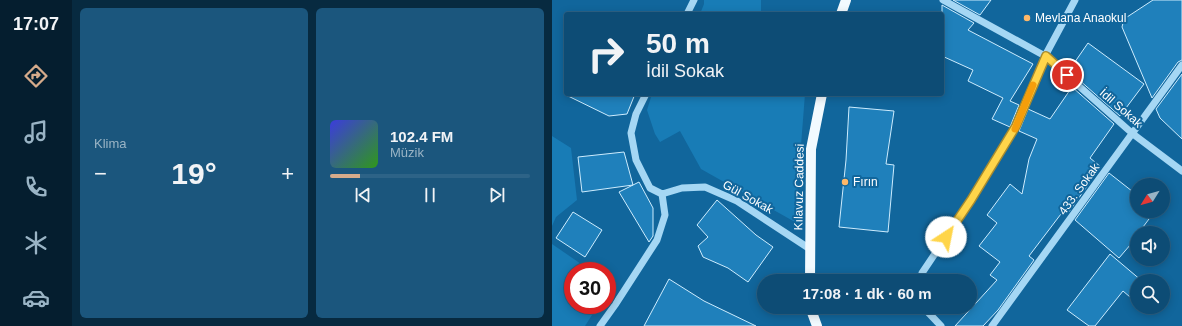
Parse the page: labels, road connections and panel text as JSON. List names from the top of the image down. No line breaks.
{"streets":{"main road":["Kılavuz Caddesi"],"street":["İdil Sokak","433. Sokak","Gül Sokak"]},"crossings":[["İdil Sokak","433. Sokak"],["Kılavuz Caddesi","Gül Sokak"]],"places":["Mevlana Anaokul","Fırın"],"north":"bottom left","page":{"tabs":"17:07","tile":"Klima","turn":["50 m","İdil Sokak"],"song":["102.4 FM","Müzik"],"heat":["−","19°","+"],"limit":"30","trip":"17:08 · 1 dk · 60 m"}}
